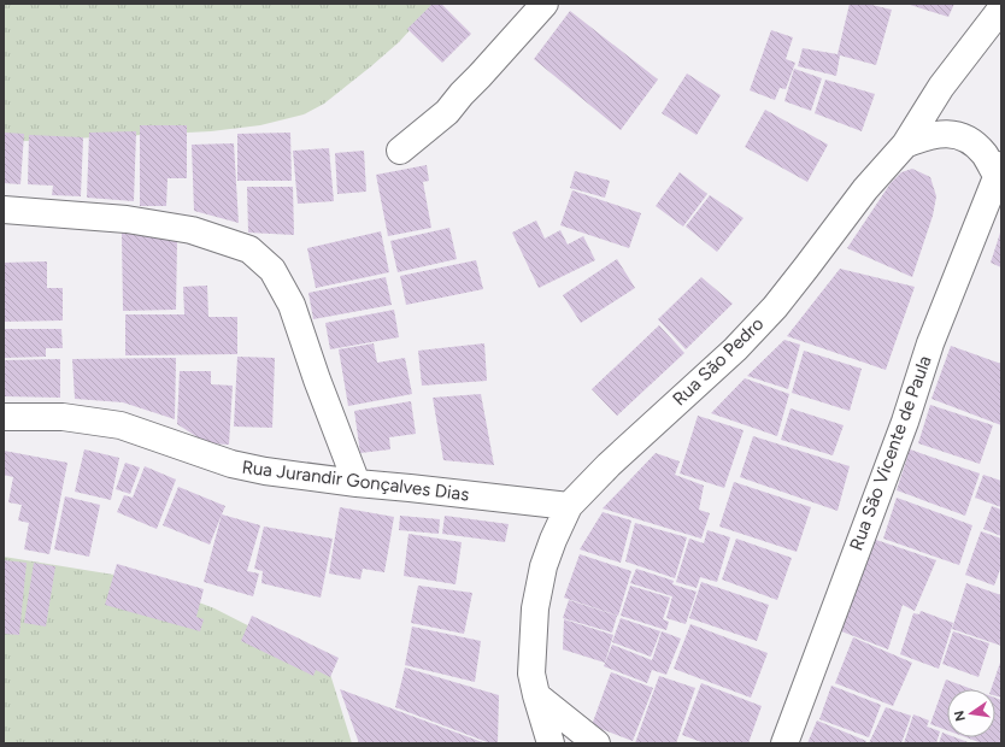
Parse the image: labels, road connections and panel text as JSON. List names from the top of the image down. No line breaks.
{"streets":{"street":["Rua São Pedro","Rua São Vicente de Paula","Rua Jurandir Gonçalves Dias"]},"crossings":[["Rua São Pedro","Rua Jurandir Gonçalves Dias"]],"north":"left"}
